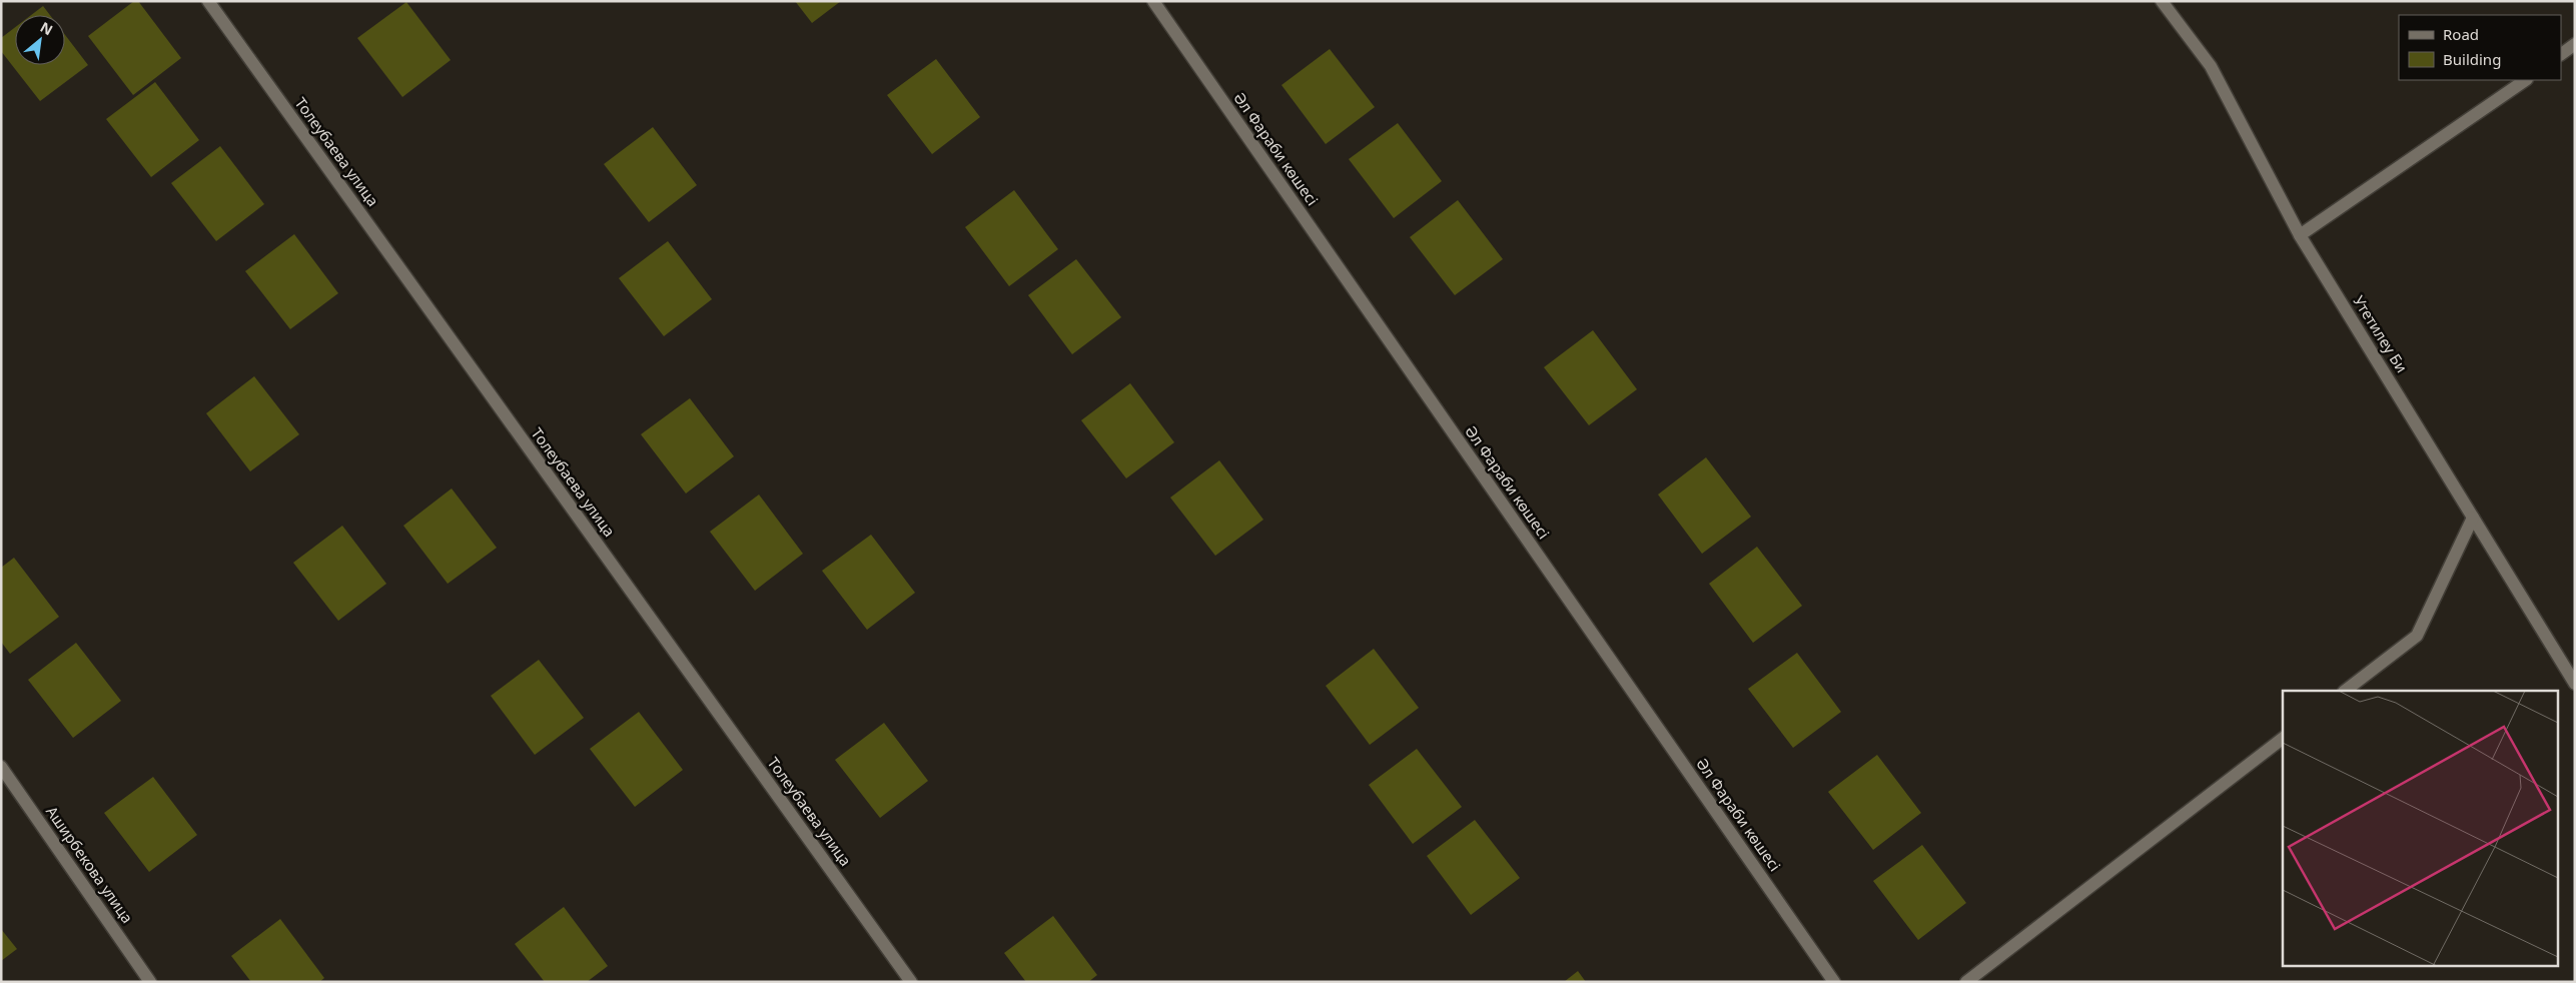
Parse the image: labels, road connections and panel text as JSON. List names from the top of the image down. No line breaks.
{"streets":{"street":["Әл Фараби көшесі","Толеубаева улица","Утетилеу Би","Аширбекова улица"]},"legend":["Road","Building"],"north":"top right"}
